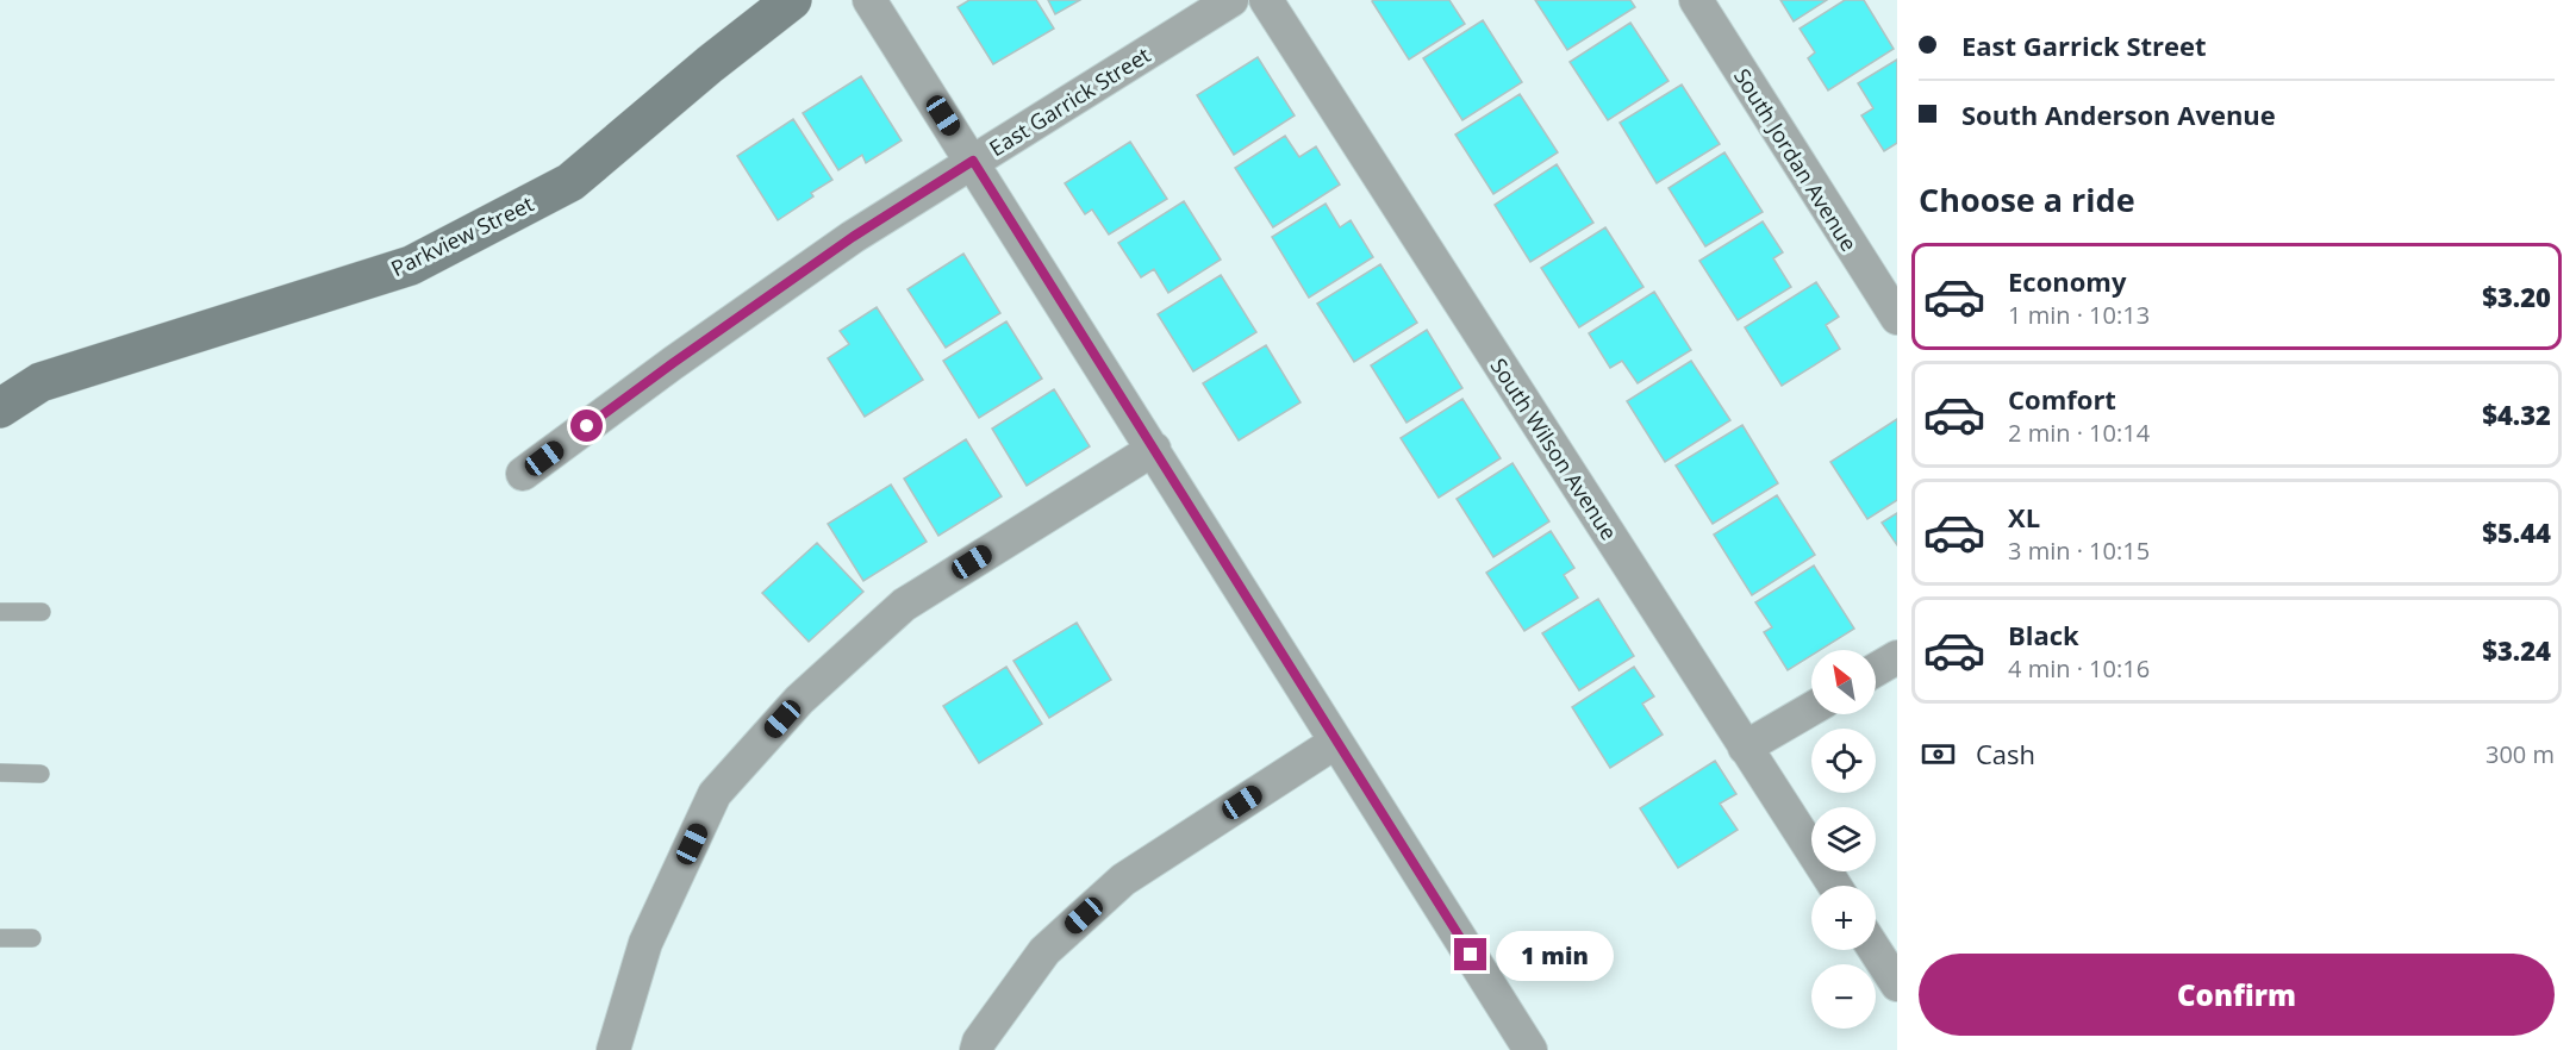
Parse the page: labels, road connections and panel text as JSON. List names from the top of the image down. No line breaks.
{"streets":{"street":["East Garrick Street","South Jordan Avenue","Parkview Street","South Wilson Avenue"]},"north":"top left","page":{"banner":["East Garrick Street","South Anderson Avenue"],"heading":"Choose a ride","list":[{"name":"Economy","note":"1 min · 10:13","value":"$3.20"},{"name":"Comfort","note":"2 min · 10:14","value":"$4.32"},{"name":"XL","note":"3 min · 10:15","value":"$5.44"},{"name":"Black","note":"4 min · 10:16","value":"$3.24"}],"map_buttons":["+","−"],"pay":["Cash","300 m"],"bubble":"1 min","buttons":"Confirm"}}
